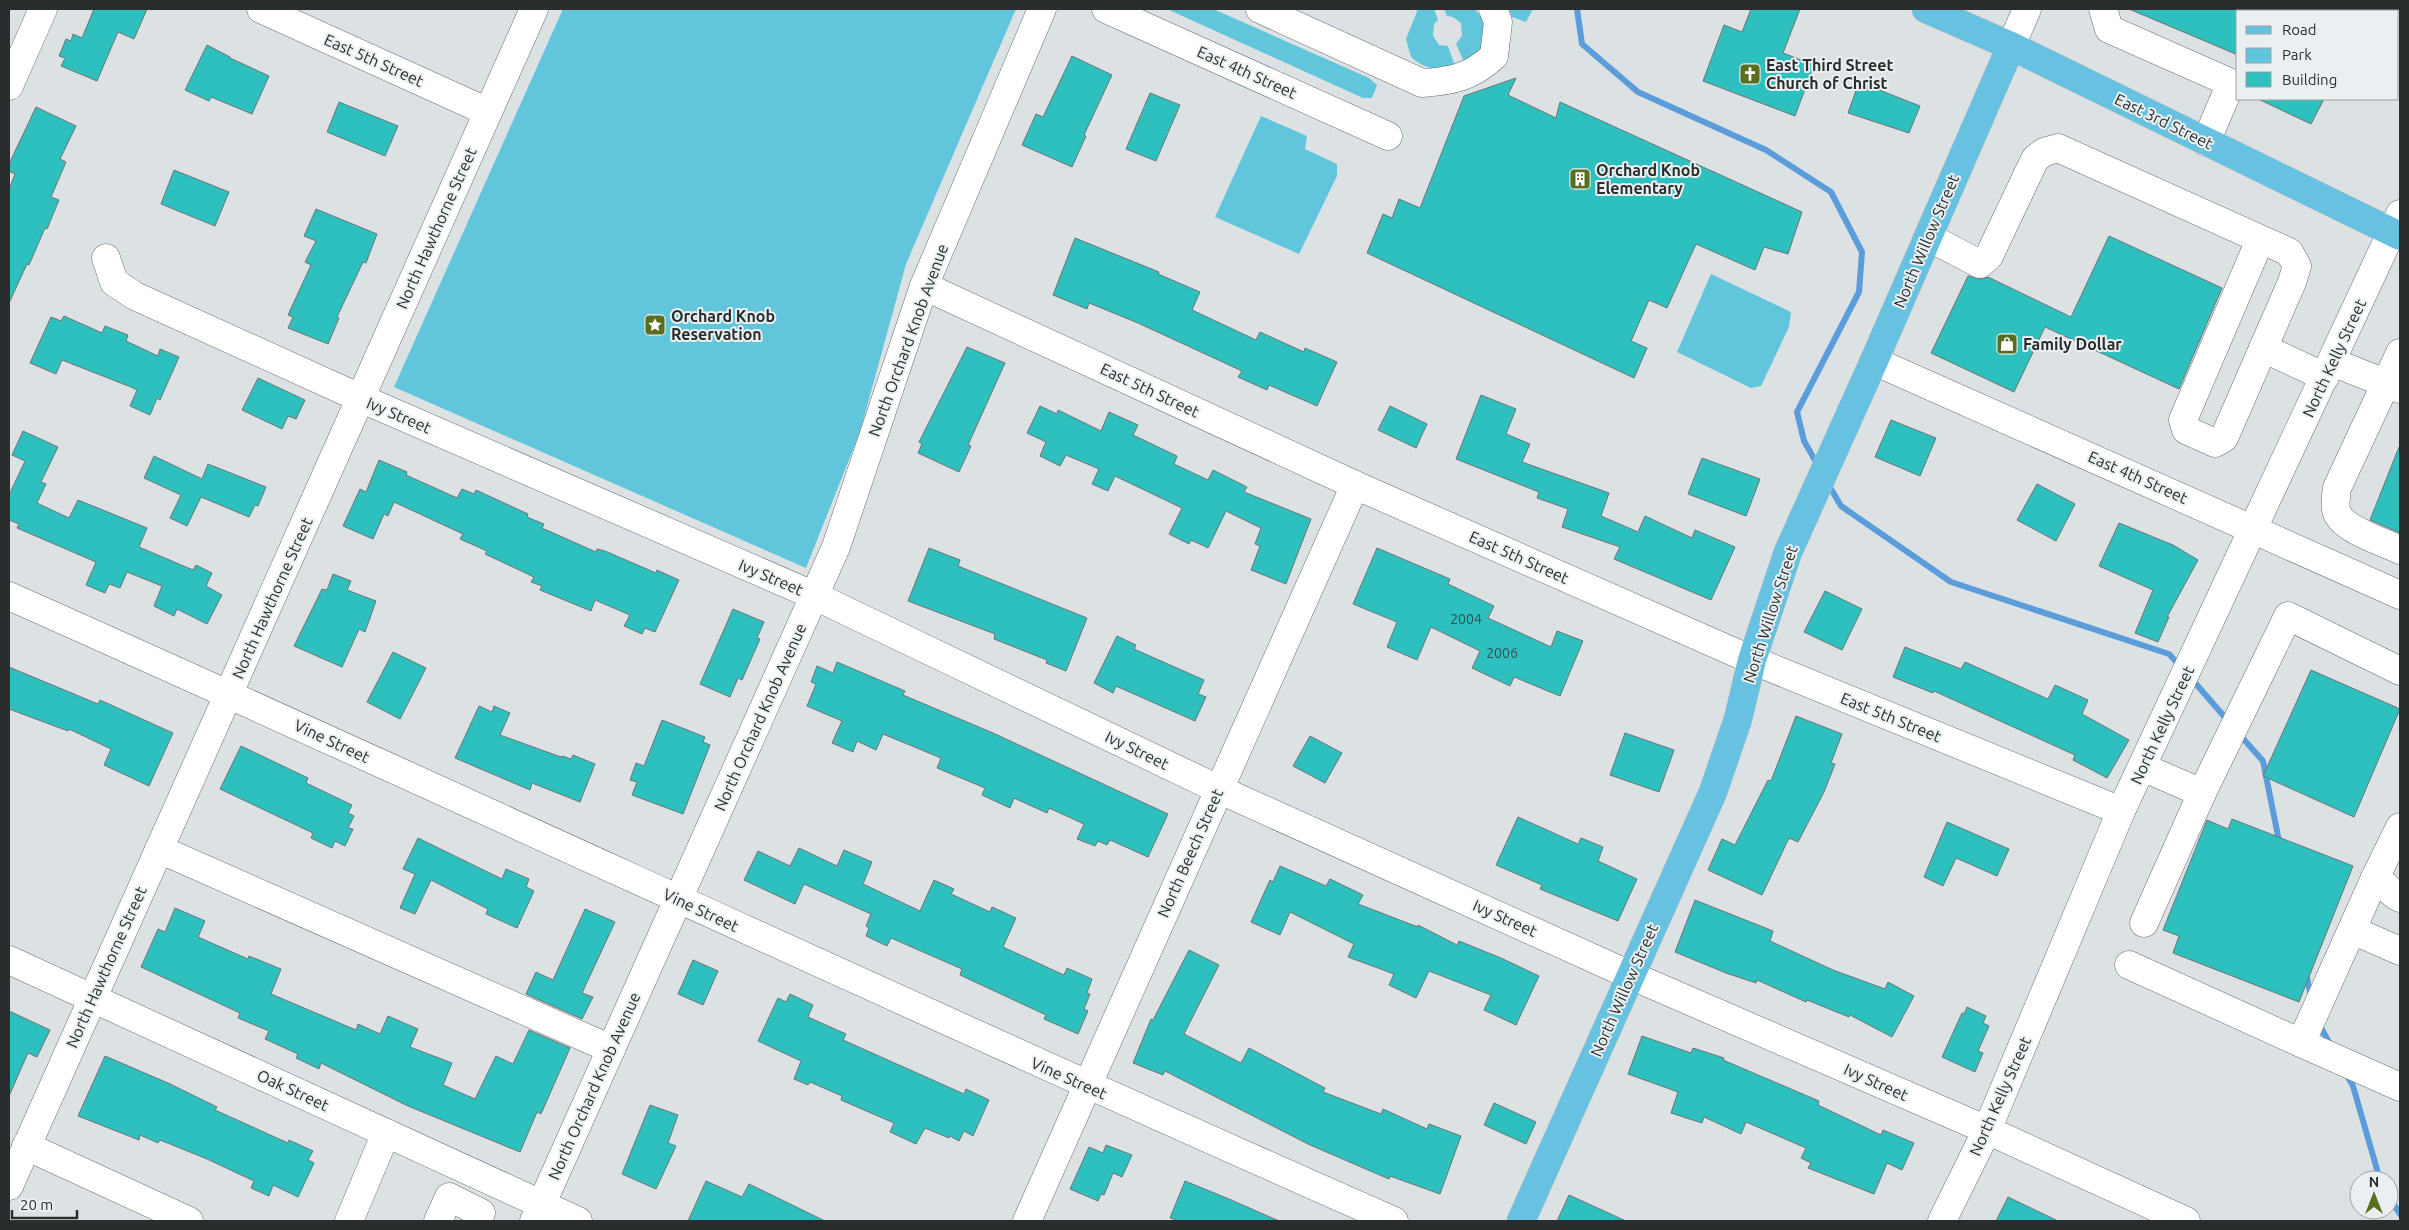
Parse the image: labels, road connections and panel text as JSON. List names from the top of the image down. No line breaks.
{"streets":{"main road":["East 3rd Street","North Willow Street"],"street":["East 5th Street","East 4th Street","North Hawthorne Street","North Orchard Knob Avenue","North Kelly Street","Ivy Street","Vine Street","North Beech Street","Oak Street"]},"crossings":[["East 5th Street","North Hawthorne Street"],["East 5th Street","North Willow Street"],["East 5th Street","North Orchard Knob Avenue"],["East 5th Street","North Kelly Street"],["East 5th Street","North Beech Street"],["East 4th Street","North Willow Street"],["East 4th Street","North Kelly Street"],["East 3rd Street","North Willow Street"],["East 3rd Street","North Kelly Street"],["North Hawthorne Street","Ivy Street"],["North Hawthorne Street","Vine Street"],["North Hawthorne Street","Oak Street"],["North Willow Street","Ivy Street"],["North Orchard Knob Avenue","Ivy Street"],["North Orchard Knob Avenue","Vine Street"],["North Orchard Knob Avenue","Oak Street"],["North Kelly Street","Ivy Street"],["Ivy Street","North Beech Street"],["Vine Street","North Beech Street"]],"places":{"church":["East Third Street Church of Christ"],"building":["Orchard Knob Elementary"],"place":["Orchard Knob Reservation"],"shop":["Family Dollar"]},"house_numbers":["2004","2006"],"legend":["Road","Park","Building"],"scale_bar":"20 m","north":"top"}
